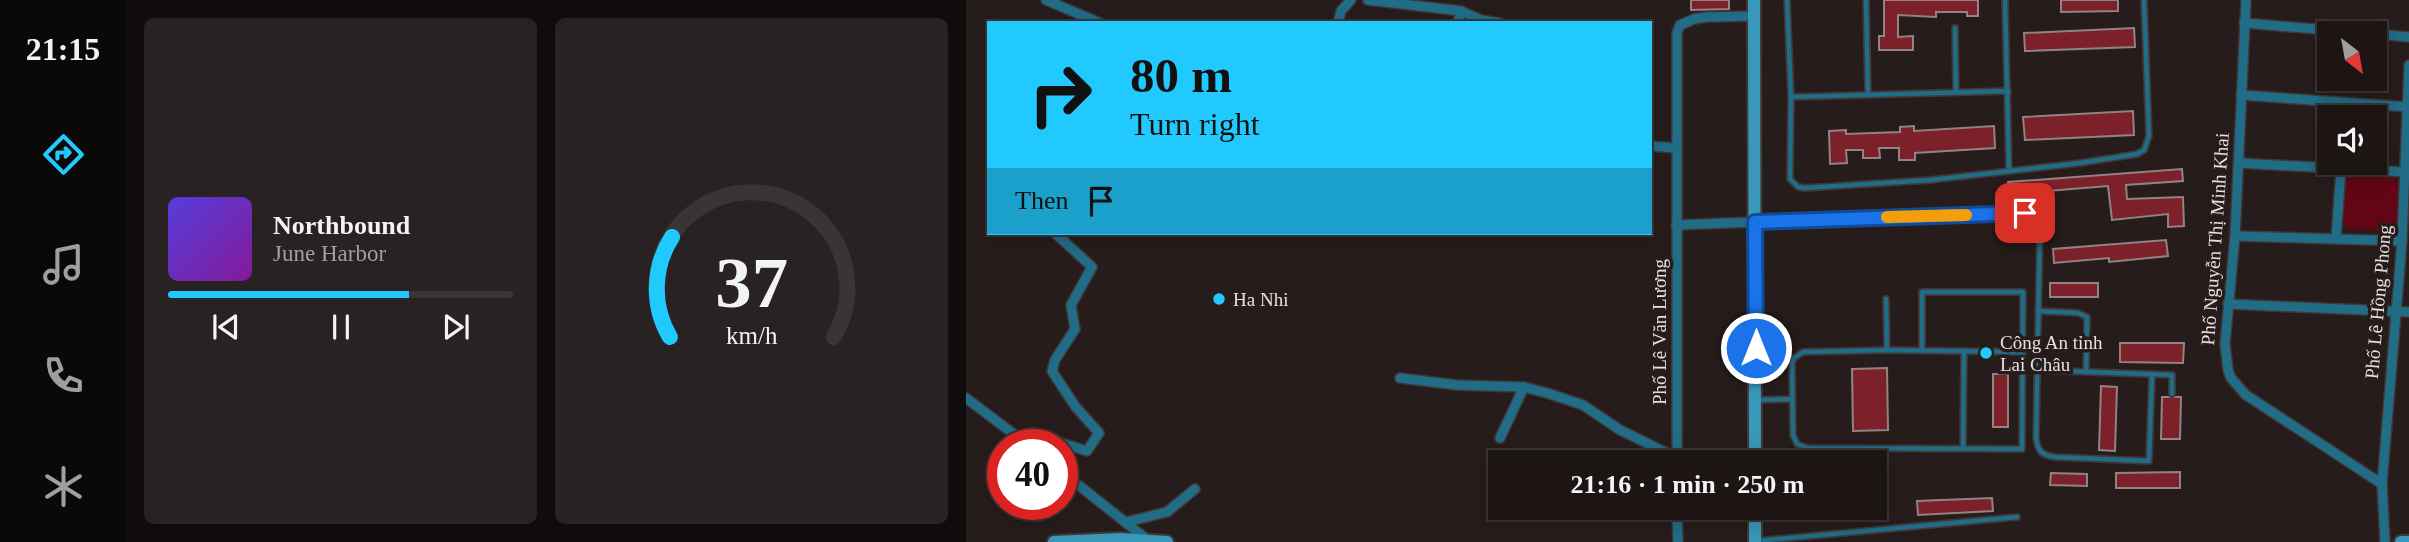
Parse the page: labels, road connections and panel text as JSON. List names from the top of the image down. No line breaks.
{"streets":{"street":["Phố Nguyễn Thị Minh Khai","Phố Lê Hồng Phong","Phố Lê Văn Lương"]},"crossings":[["Phố Nguyễn Thị Minh Khai","Phố Lê Hồng Phong"]],"places":["Ha Nhi","Công An tỉnh Lai Châu"],"north":"bottom right","page":{"tabs":"21:15","turn":["80 m","Turn right"],"then":"Then","song":["Northbound","June Harbor"],"limit":"40","trip":"21:16 · 1 min · 250 m","gauge":["37","km/h"]}}
